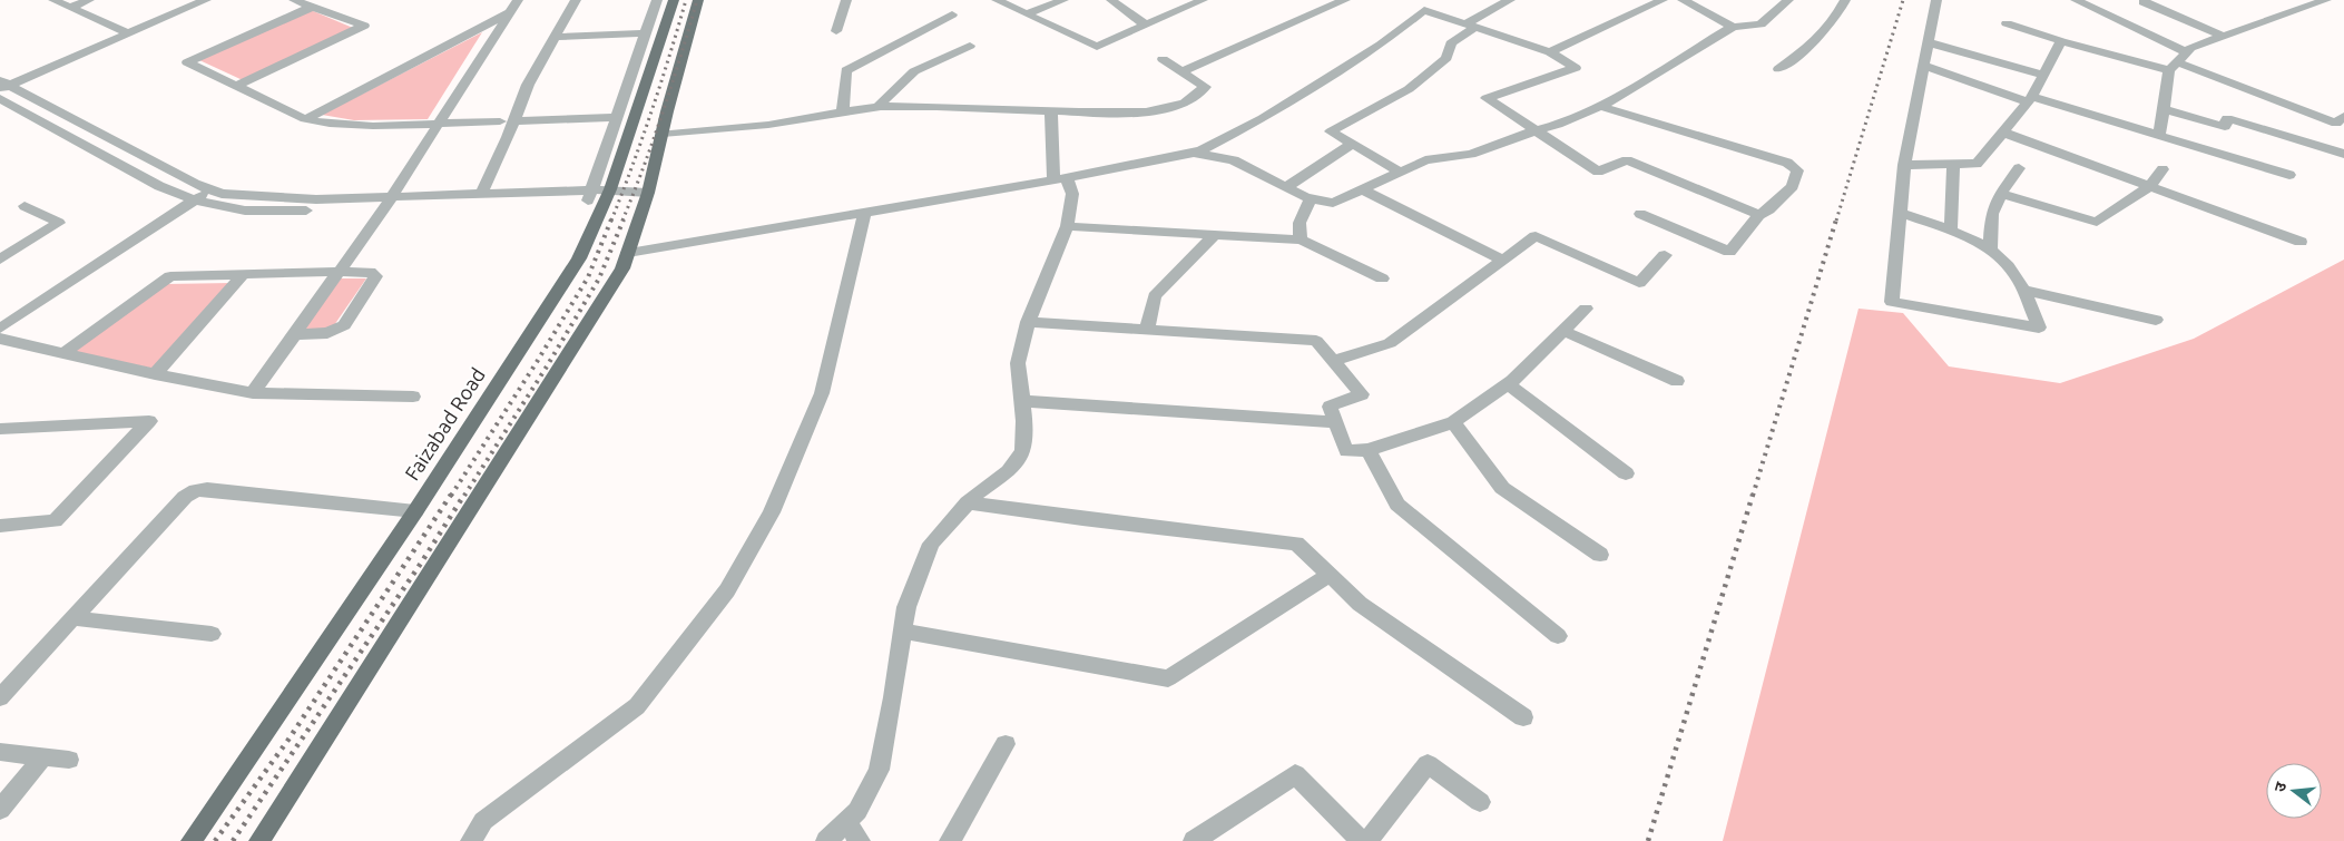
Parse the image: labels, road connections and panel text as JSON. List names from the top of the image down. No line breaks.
{"streets":{"main road":["Faizabad Road"]},"north":"left"}
